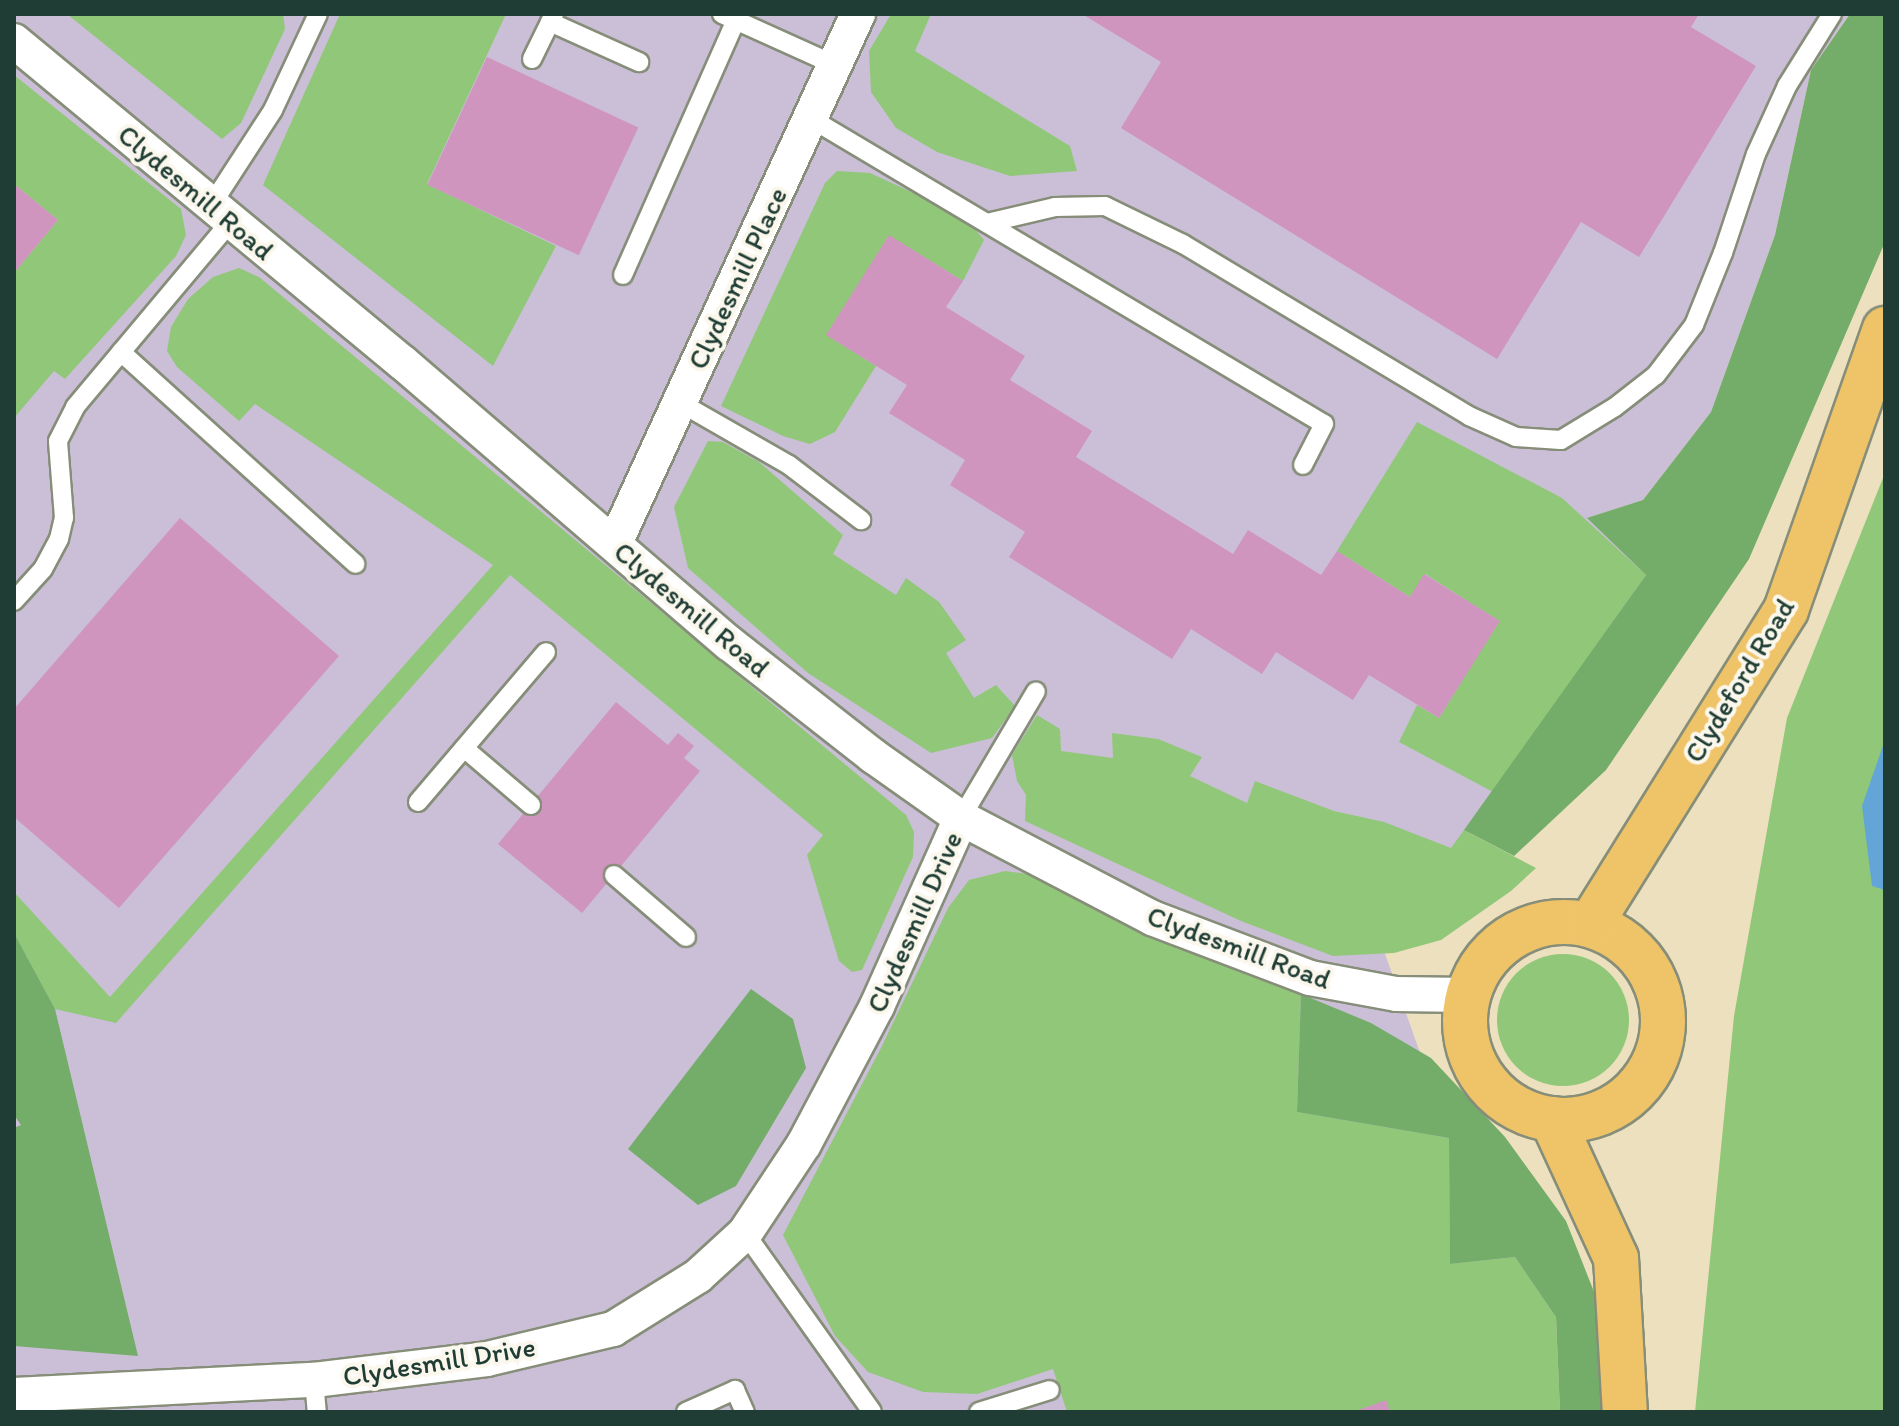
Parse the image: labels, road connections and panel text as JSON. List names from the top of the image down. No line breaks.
{"streets":{"main road":["Clydeford Road"],"street":["Clydesmill Road","Clydesmill Place","Clydesmill Drive"]},"crossings":[["Clydesmill Road","Clydesmill Place"],["Clydesmill Road","Clydeford Road"],["Clydesmill Road","Clydesmill Drive"]]}
